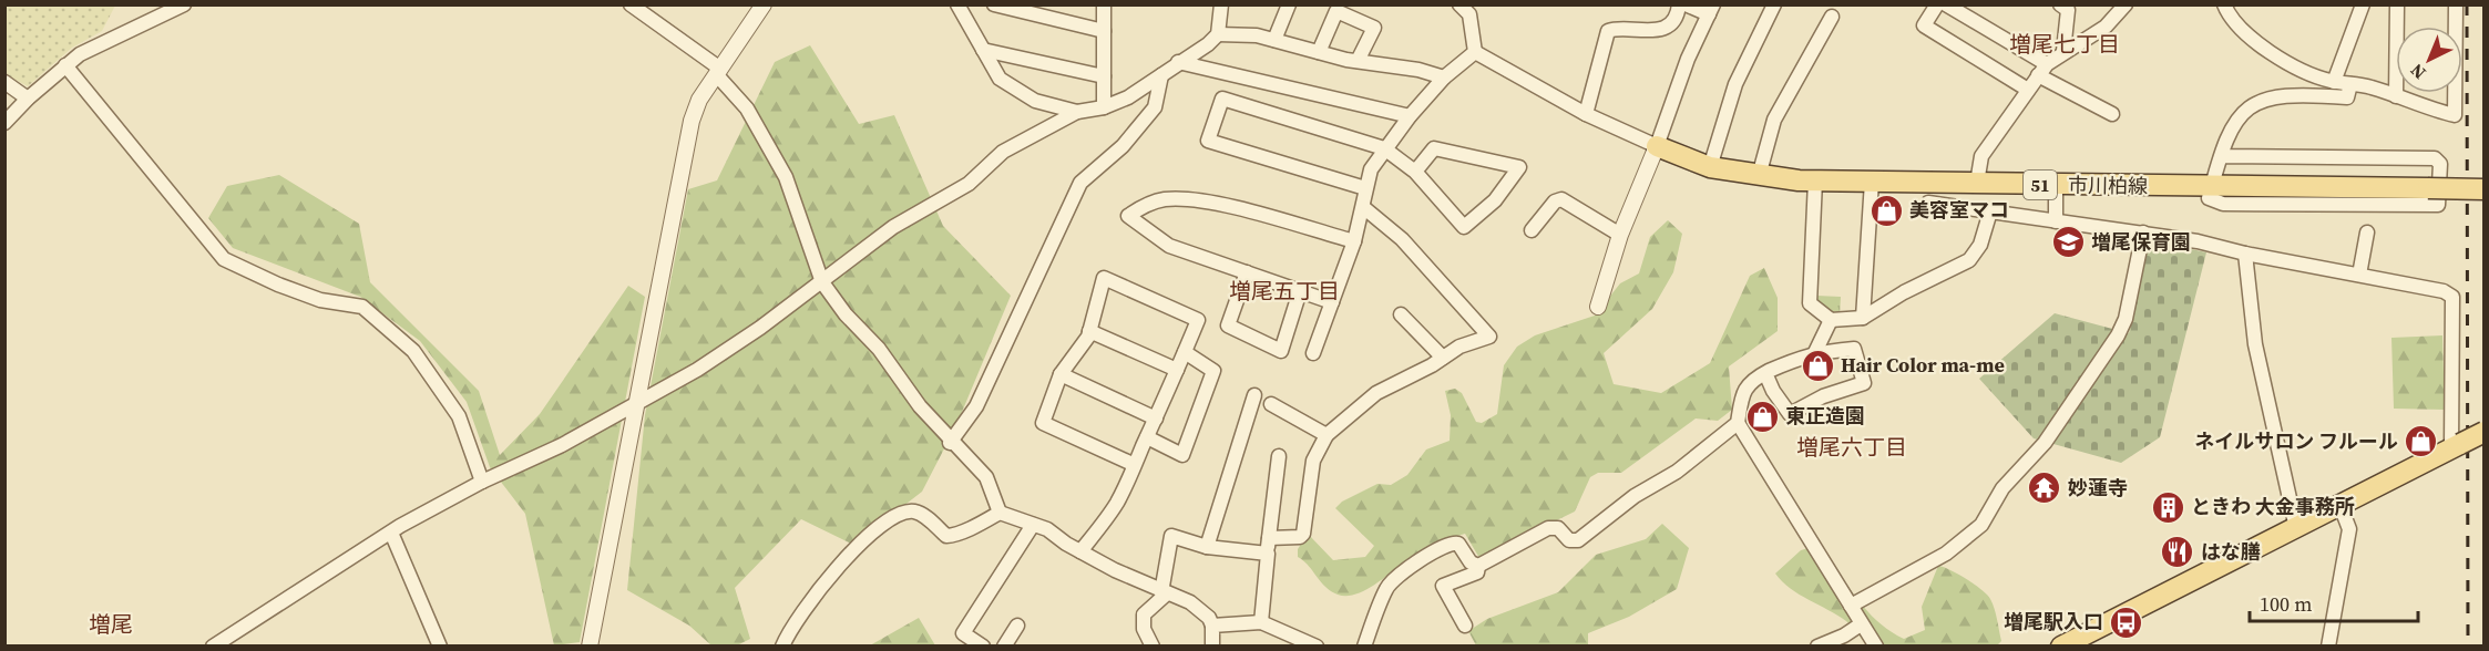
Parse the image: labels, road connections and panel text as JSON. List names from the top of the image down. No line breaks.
{"streets":{"main road":["51","市川柏線"]},"districts":["増尾七丁目","増尾五丁目","増尾六丁目","増尾"],"places":{"shop":["美容室マコ","Hair Color ma-me","東正造園","ネイルサロン フルール"],"school or university":["増尾保育園"],"temple":["妙蓮寺"],"building":["ときわ 大金事務所"],"restaurant":["はな膳"],"bus stop":["増尾駅入口"]},"scale_bar":"100 m","north":"bottom left"}
